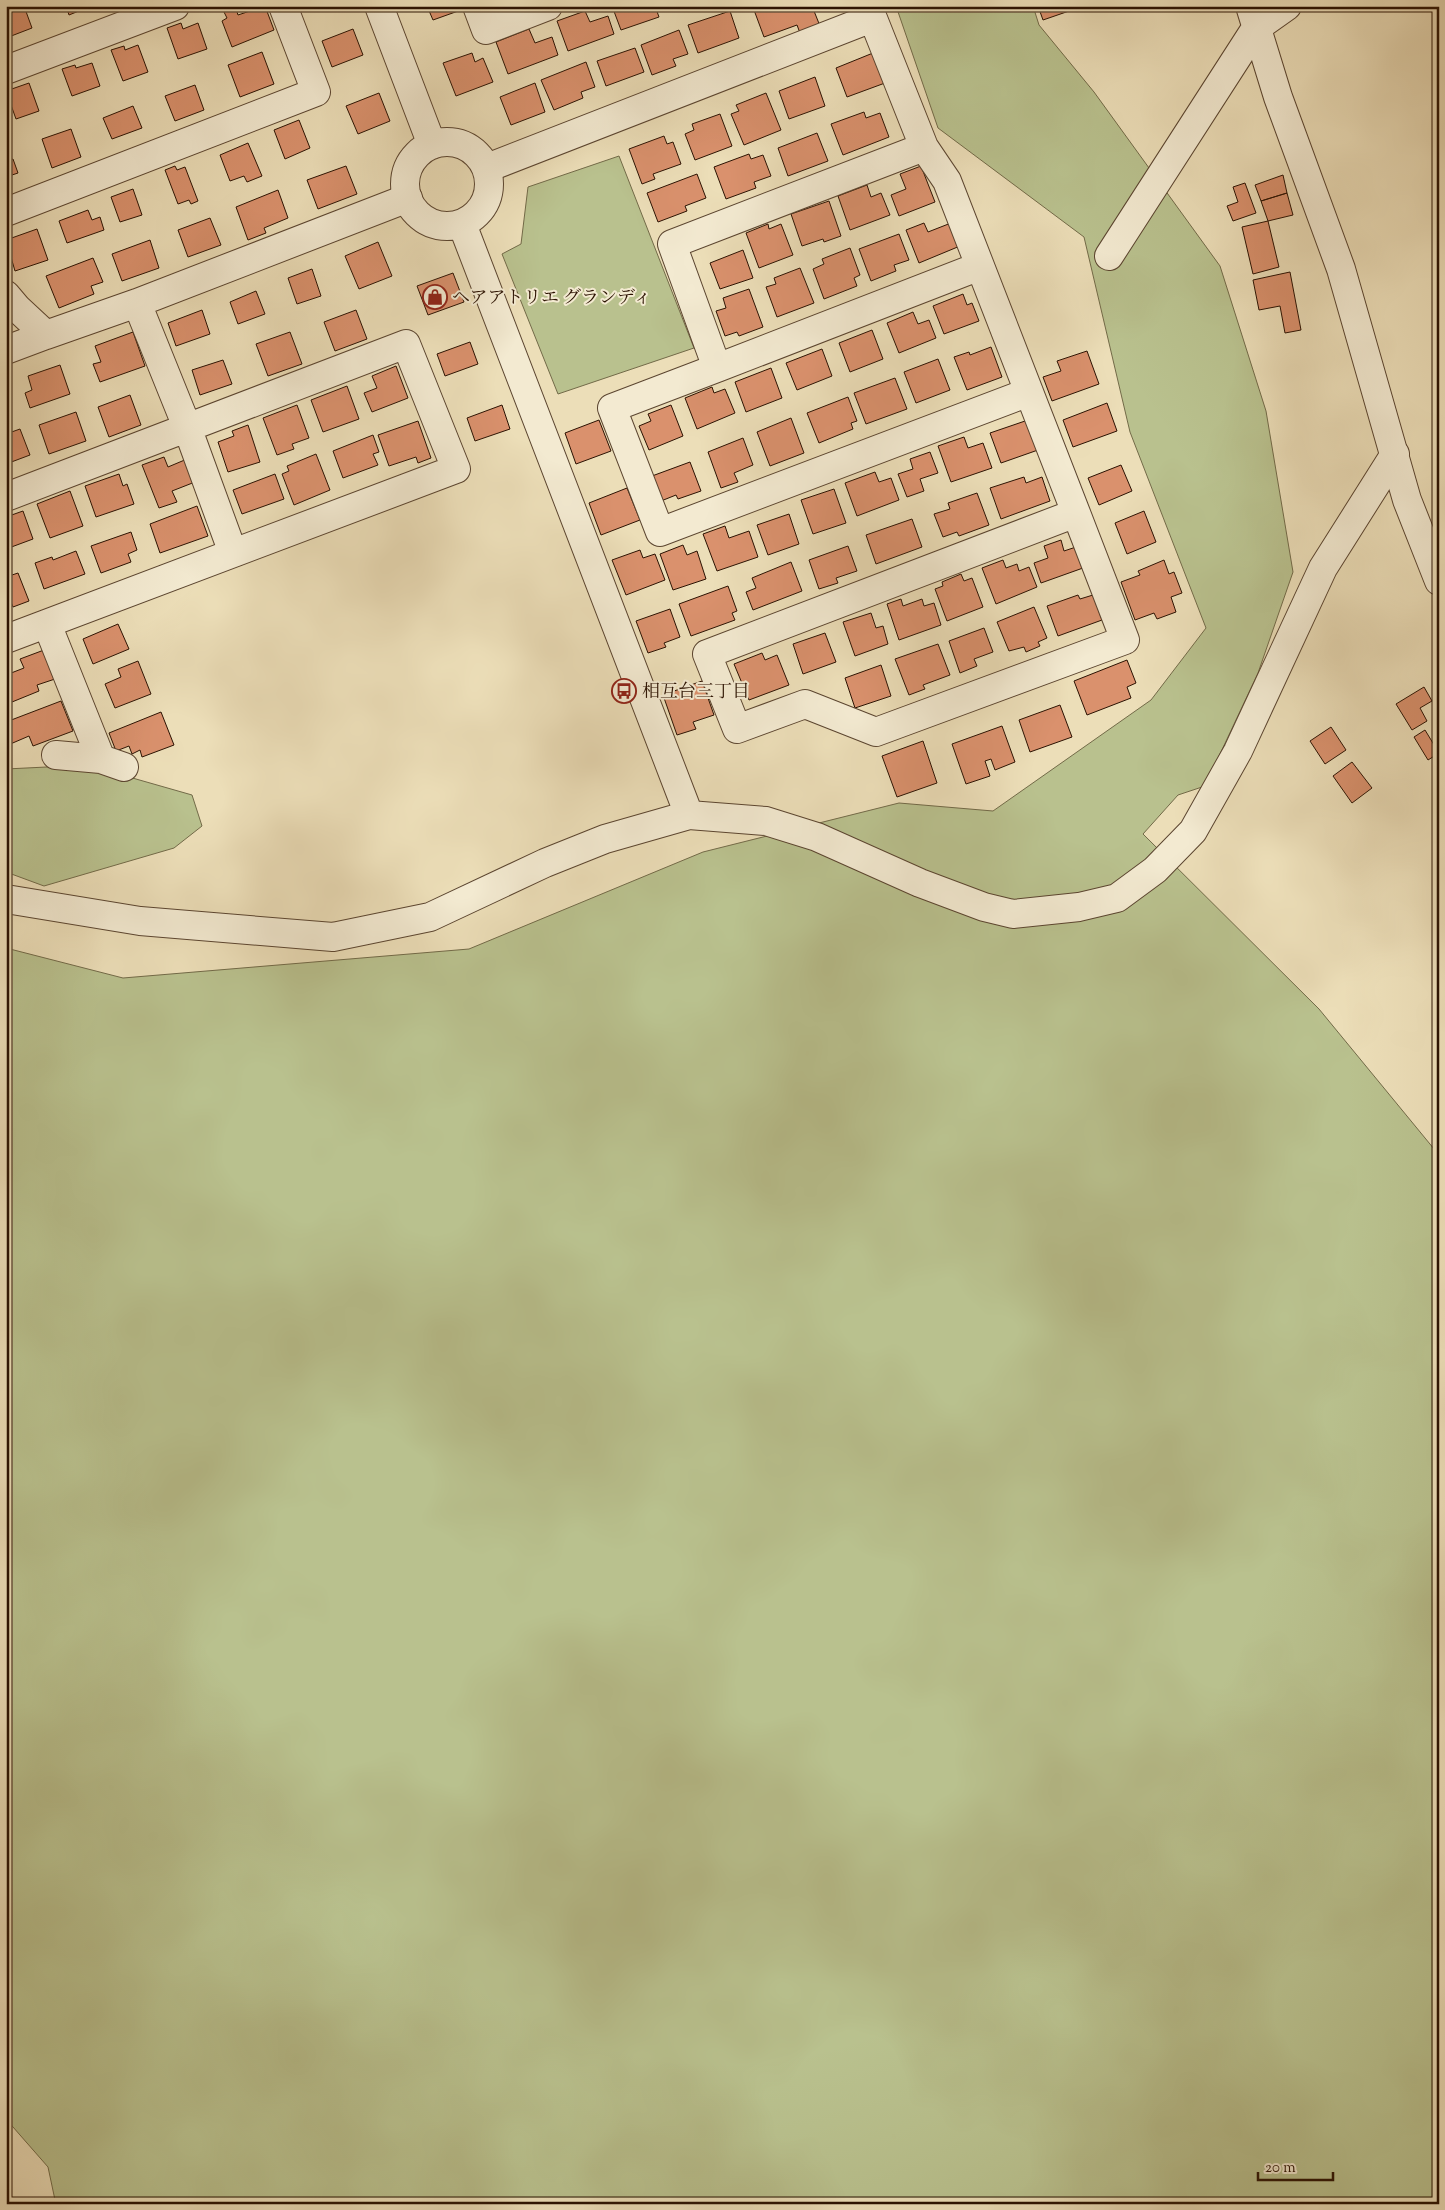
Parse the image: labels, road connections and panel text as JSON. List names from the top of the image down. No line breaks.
{"places":{"shop":["ヘアアトリエ グランディ"],"bus stop":["相互台三丁目"]},"scale_bar":"20 m"}
